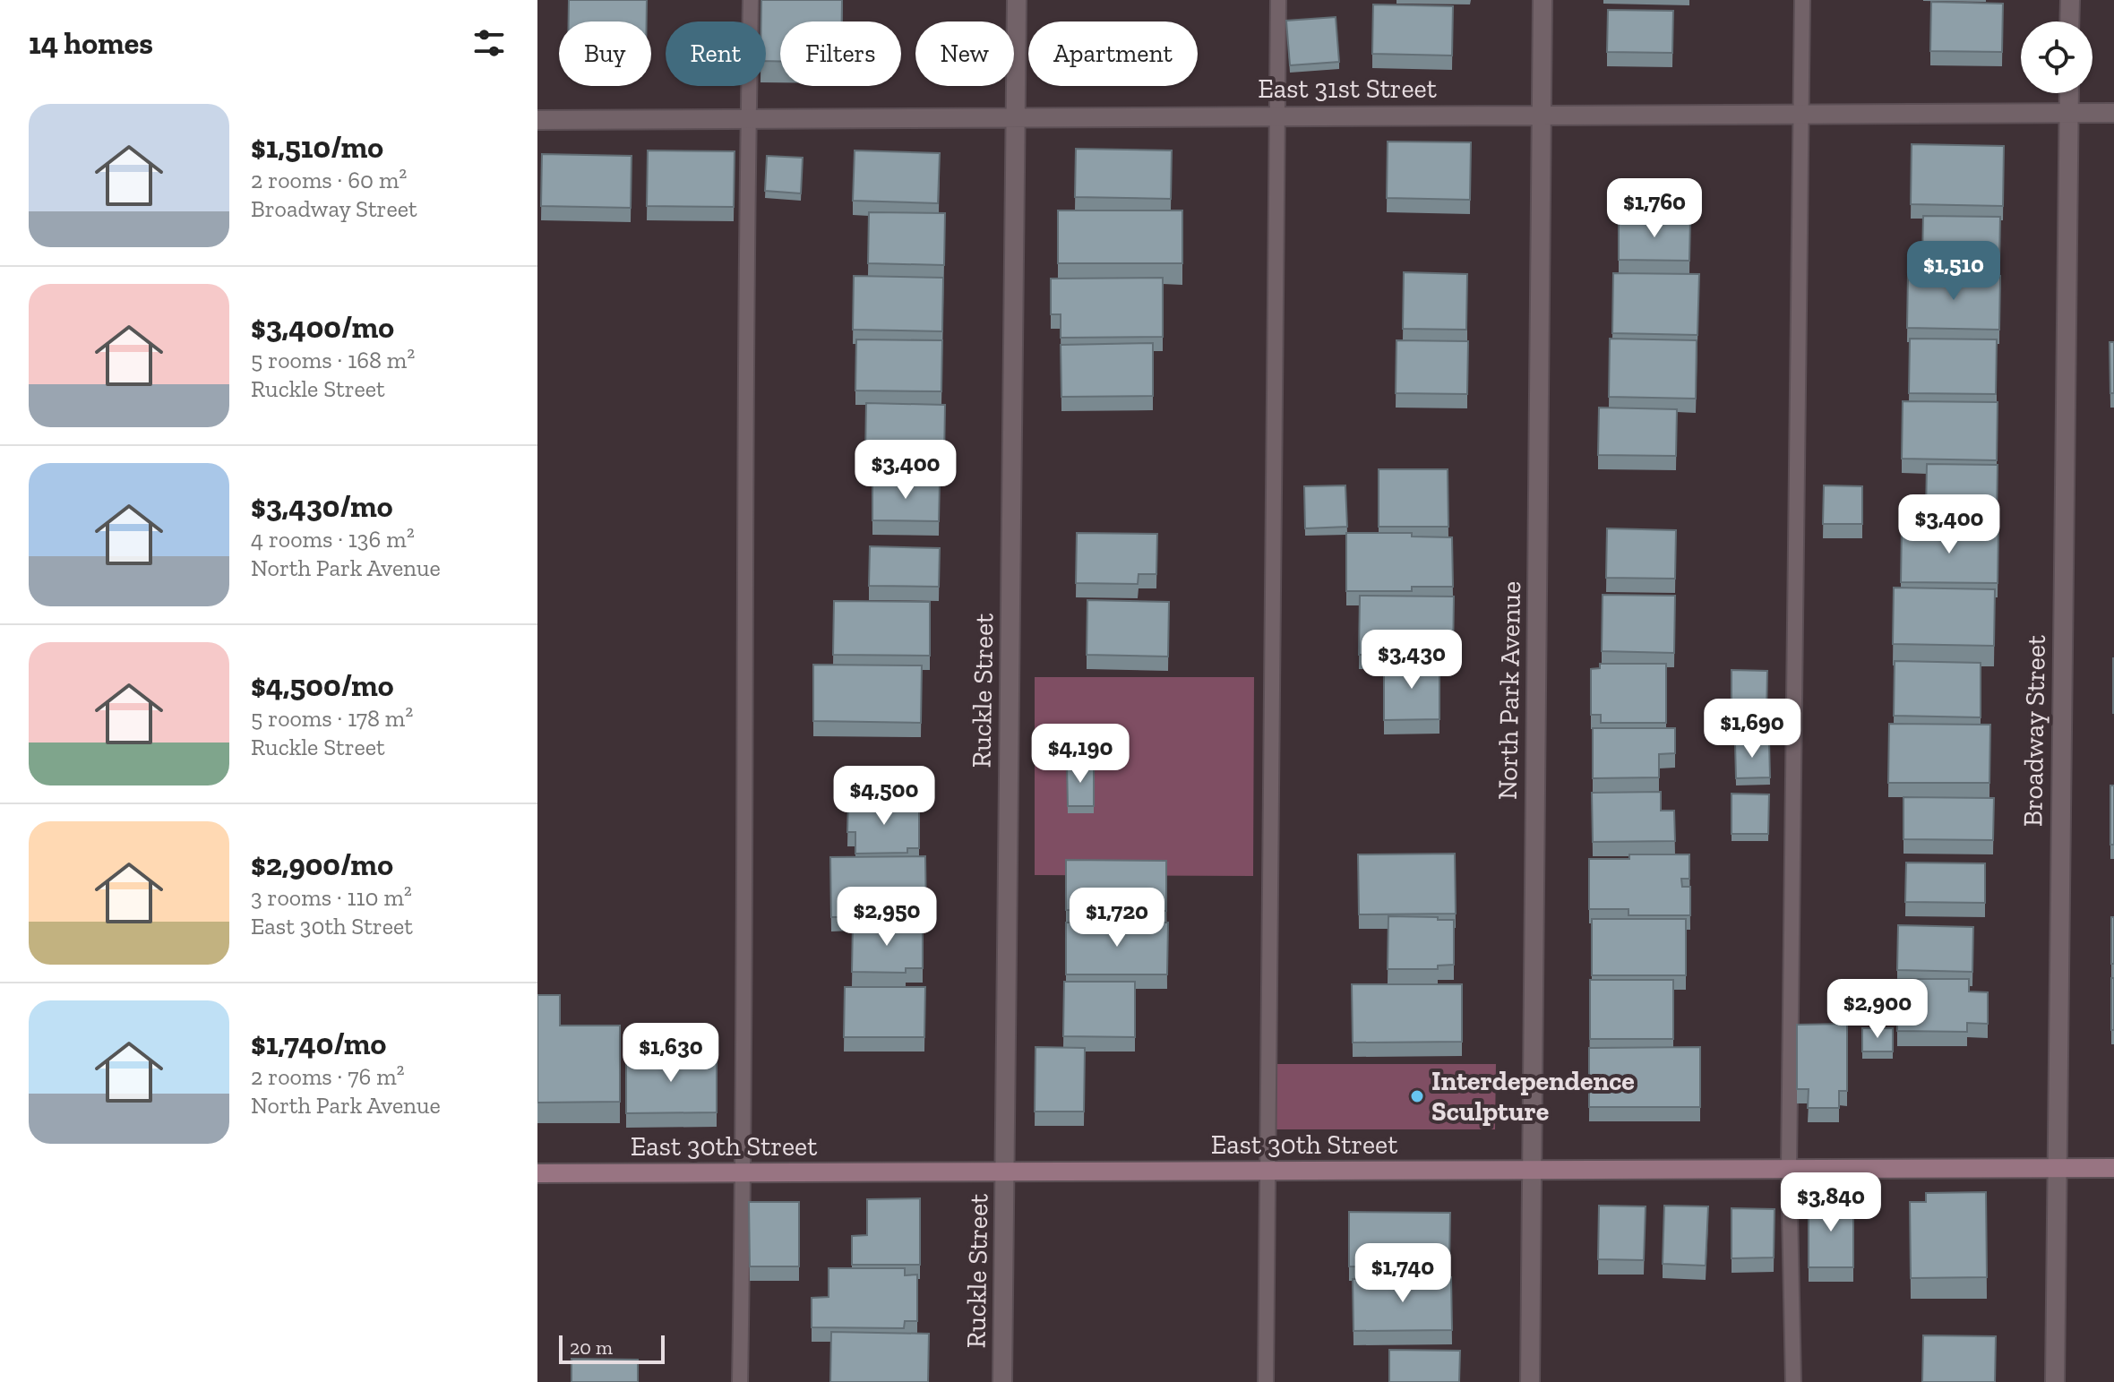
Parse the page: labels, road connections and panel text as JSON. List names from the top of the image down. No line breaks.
{"streets":{"main road":["East 30th Street"],"street":["East 31st Street","Ruckle Street","North Park Avenue","Broadway Street"]},"crossings":[["East 31st Street","Ruckle Street"],["East 31st Street","North Park Avenue"],["East 31st Street","Broadway Street"],["Ruckle Street","East 30th Street"],["North Park Avenue","East 30th Street"],["Broadway Street","East 30th Street"]],"places":["Interdependence Sculpture"],"scale_bar":"20 m","page":{"heading":"14 homes","chip":["Buy","Rent","Filters","New","Apartment"],"list":[{"name":"$1,510/mo","note":"2 rooms · 60 m² · Broadway Street"},{"name":"$3,400/mo","note":"5 rooms · 168 m² · Ruckle Street"},{"name":"$3,430/mo","note":"4 rooms · 136 m² · North Park Avenue"},{"name":"$4,500/mo","note":"5 rooms · 178 m² · Ruckle Street"},{"name":"$2,900/mo","note":"3 rooms · 110 m² · East 30th Street"},{"name":"$1,740/mo","note":"2 rooms · 76 m² · North Park Avenue"}],"price":["$1,760","$1,510","$3,400","$3,400","$3,430","$1,690","$4,190","$4,500","$2,950","$1,720","$2,900","$1,630","$3,840","$1,740"],"scale":"20 m"}}
